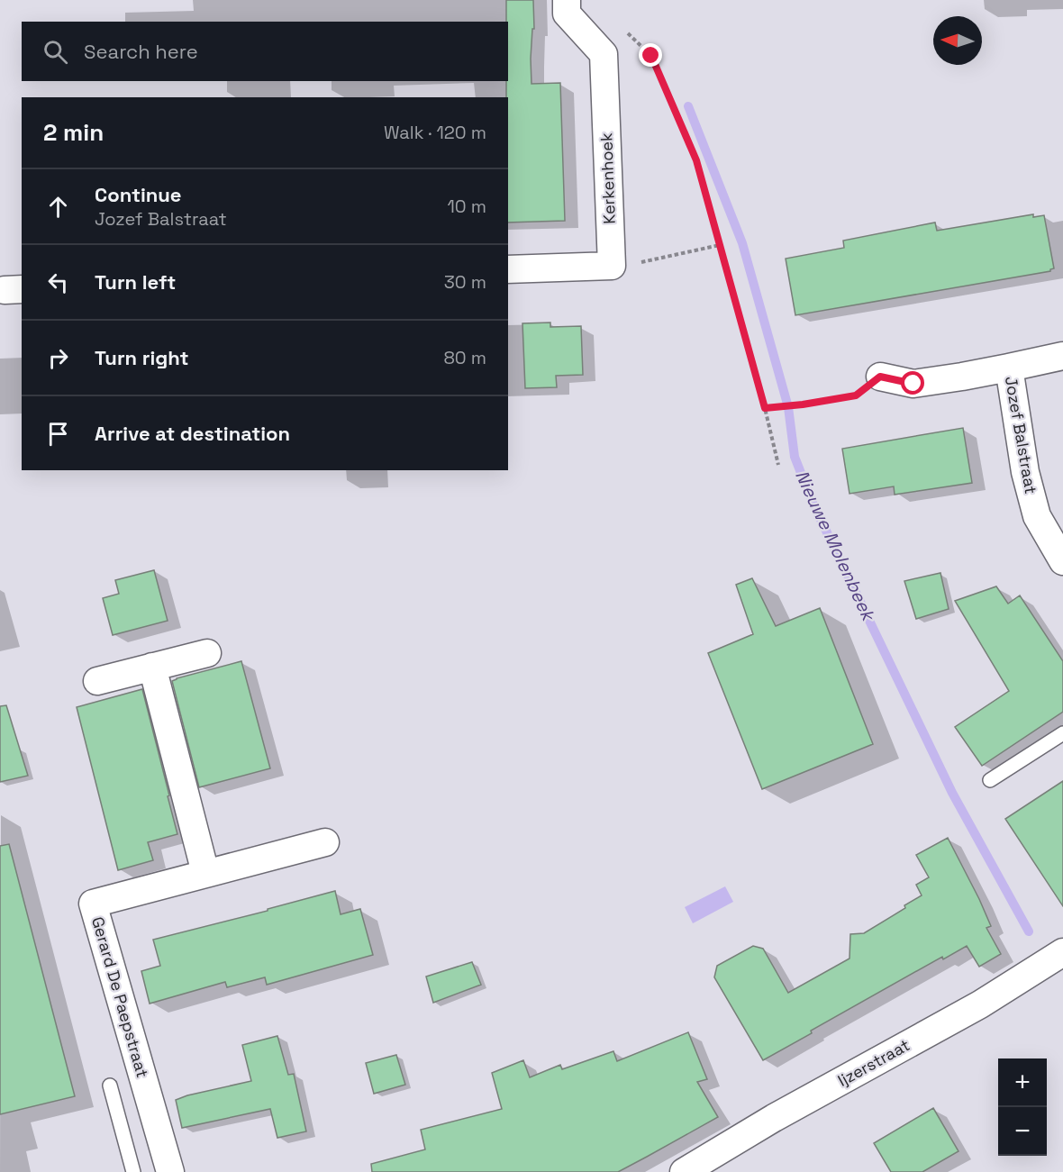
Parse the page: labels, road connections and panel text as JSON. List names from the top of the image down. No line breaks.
{"streets":{"street":["Kerkenhoek","Jozef Balstraat","Gerard De Paepstraat","Ijzerstraat"]},"water":["Nieuwe Molenbeek"],"north":"left","page":{"search":"Search here","heading":["2 min","Walk · 120 m"],"list":[["Continue","Jozef Balstraat","10 m"],["Turn left","30 m"],["Turn right","80 m"],"Arrive at destination"],"map_buttons":["+","−"]}}
